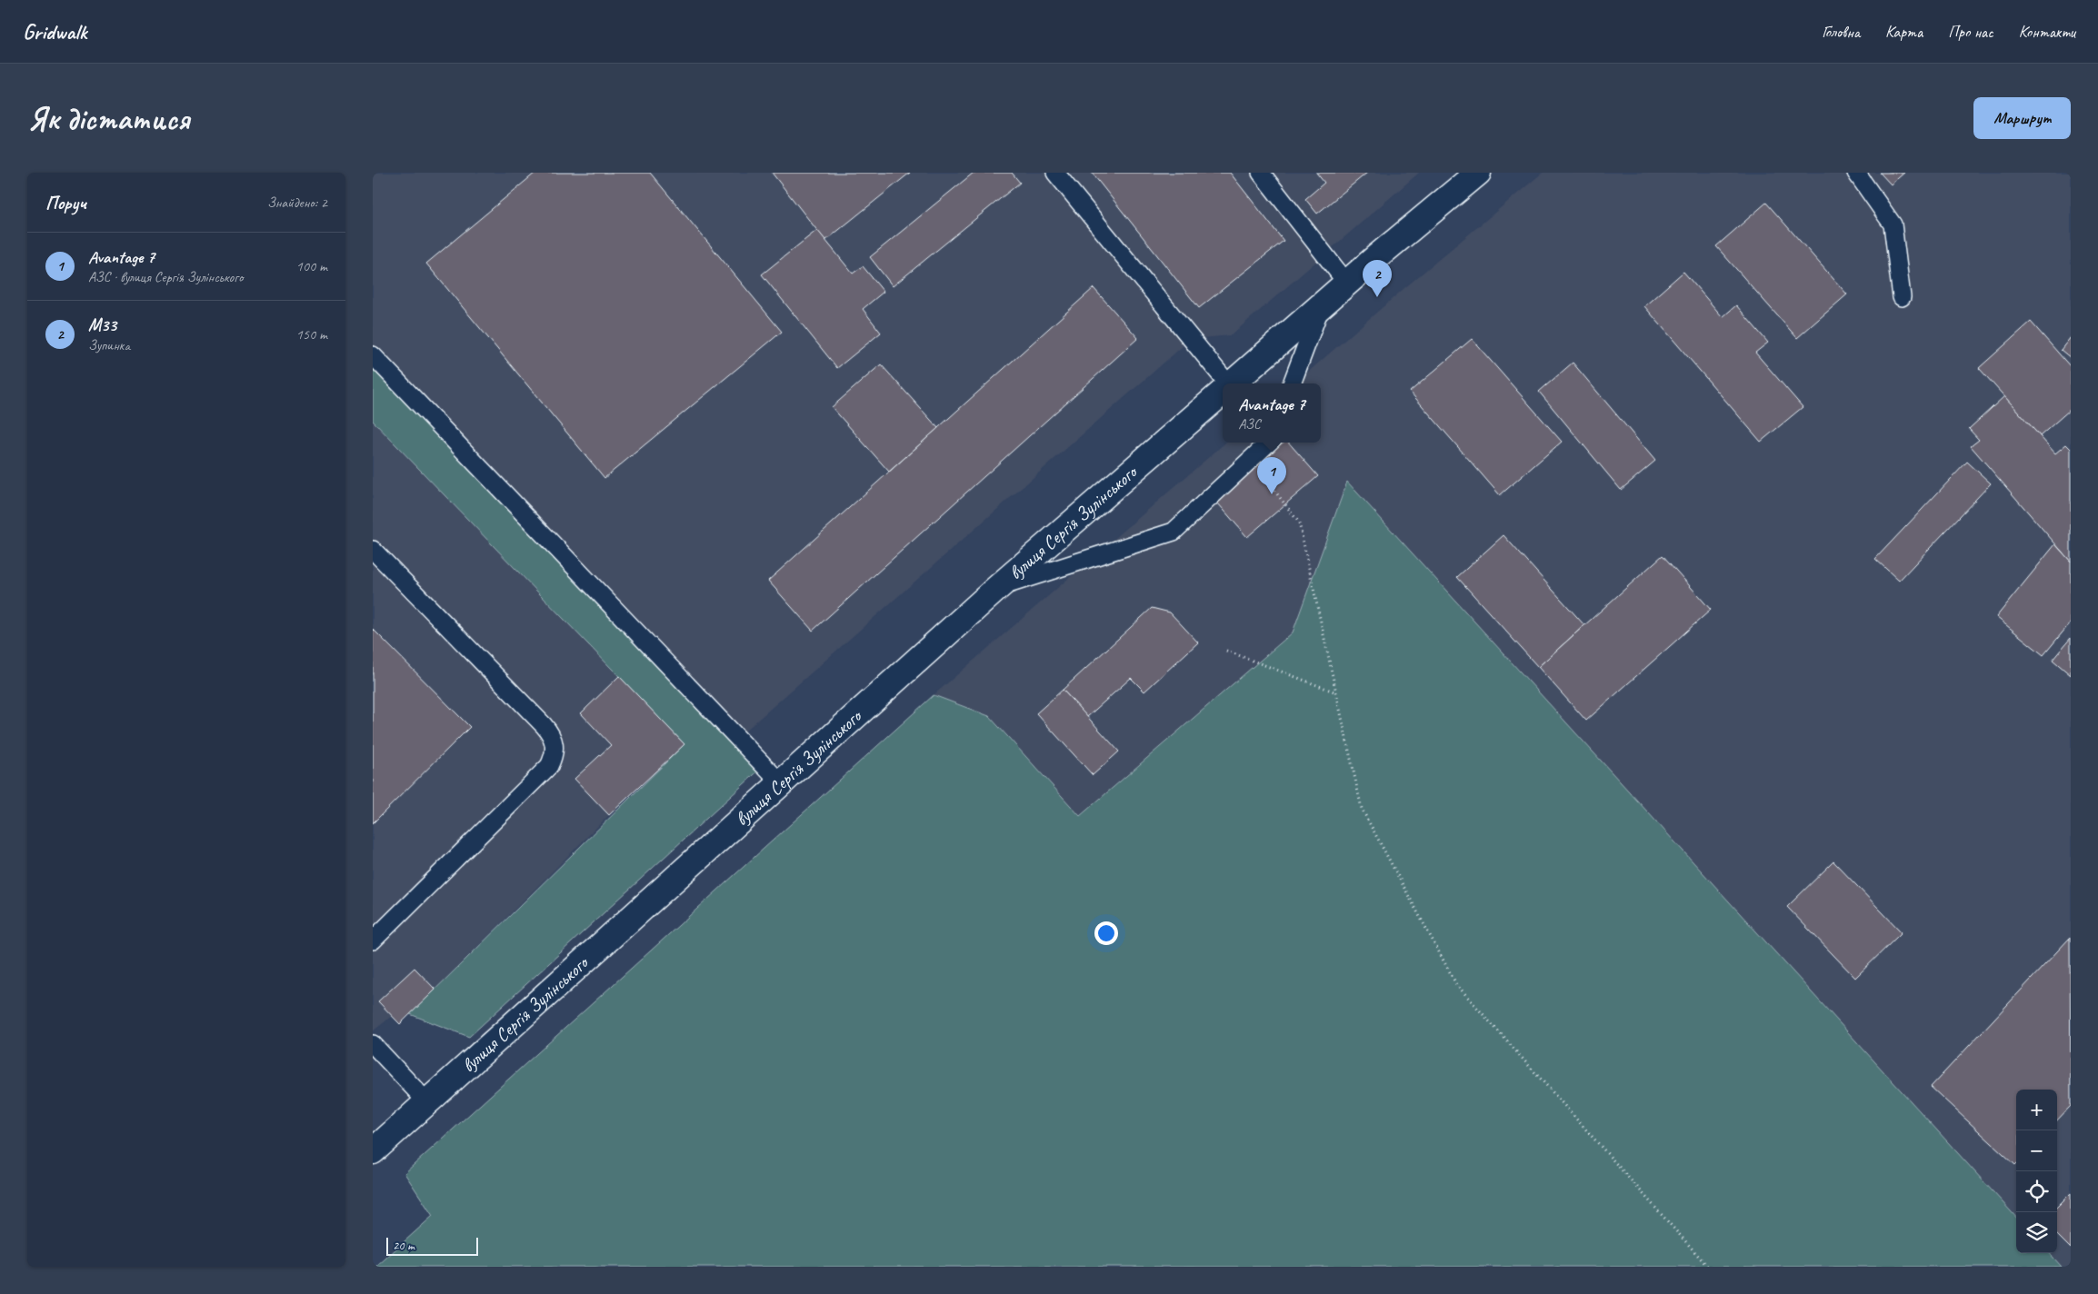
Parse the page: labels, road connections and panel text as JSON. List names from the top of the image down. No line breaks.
{"streets":{"street":["вулиця Сергія Зулінського"]},"scale_bar":"20 m","page":{"header":"Gridwalk","nav":["Головна","Карта","Про нас","Контакти"],"buttons":"Маршрут","title":"Як дістатися","heading":["Поруч","Знайдено: 2"],"list":[{"mark":"1","name":"Avantage 7","note":"АЗС · вулиця Сергія Зулінського","value":"100 m"},{"mark":"2","name":"М33","note":"Зупинка","value":"150 m"}],"pins":["2","1"],"popup":["Avantage 7","АЗС"],"map_buttons":["+","−"],"scale":"20 m"}}
